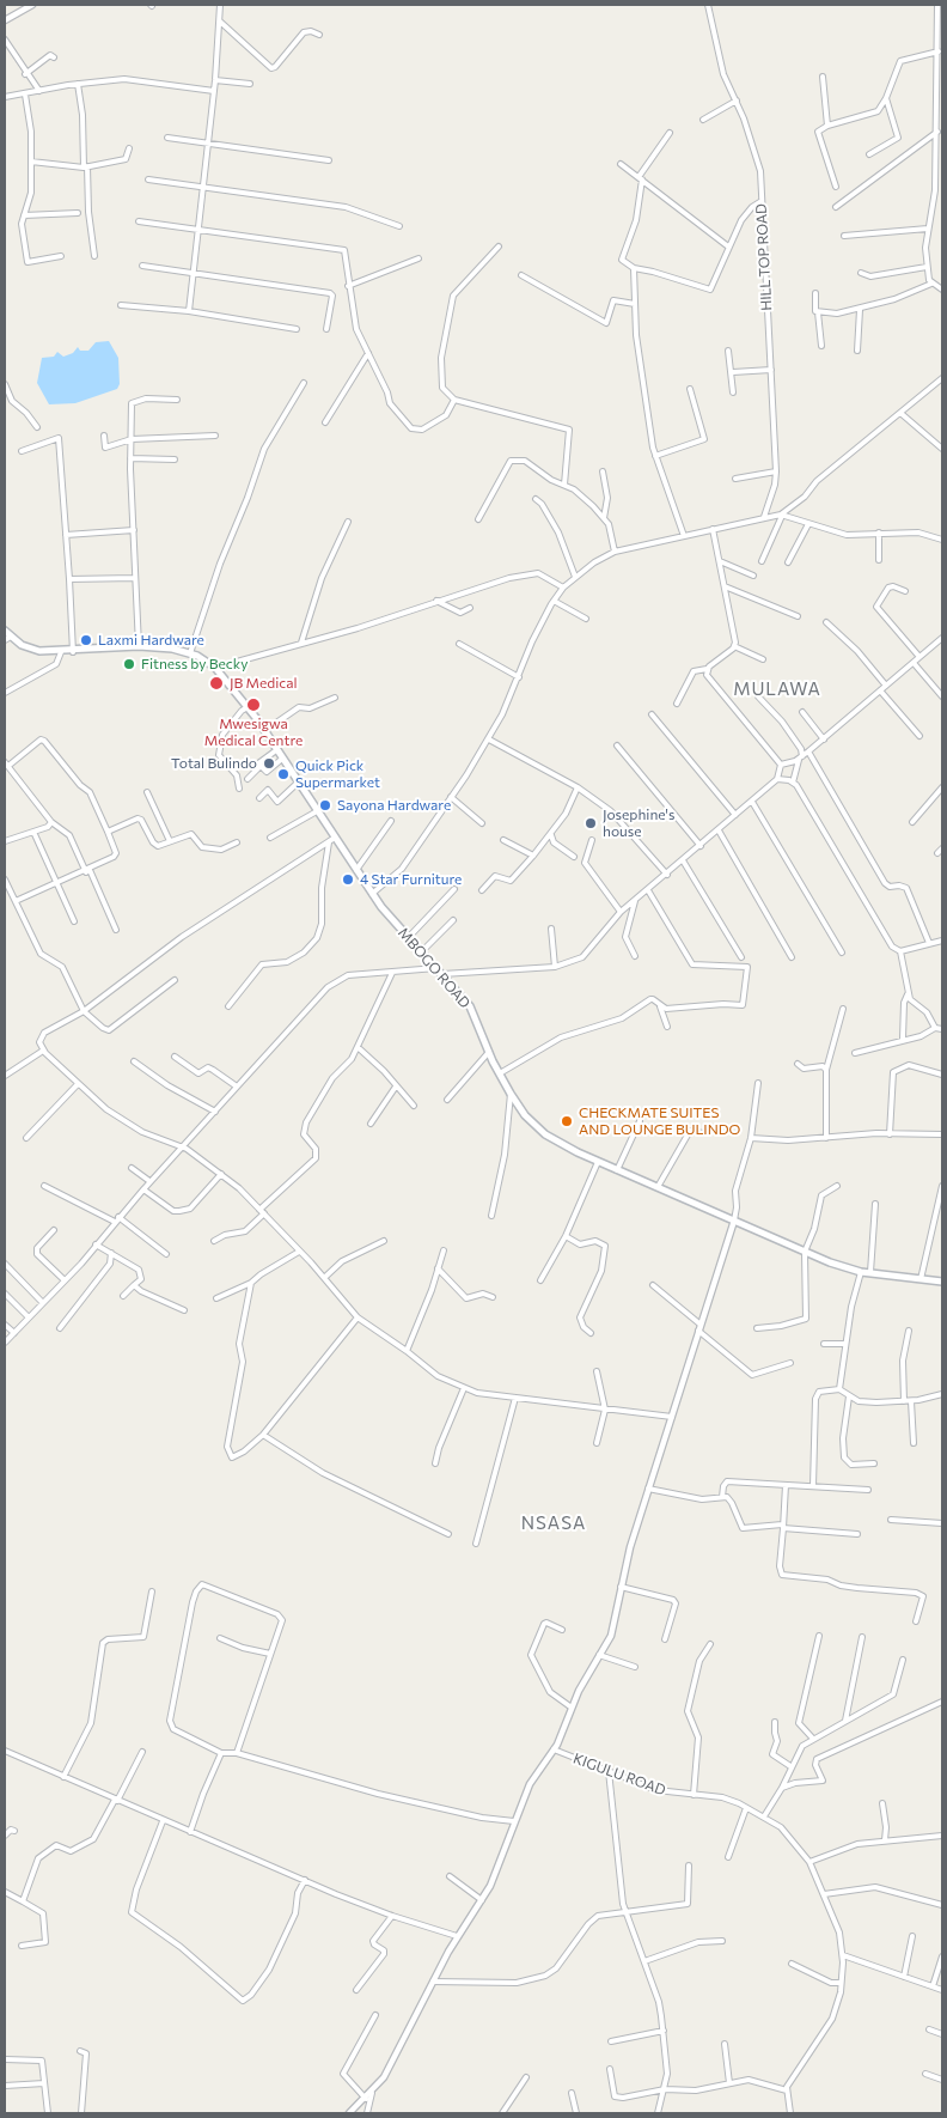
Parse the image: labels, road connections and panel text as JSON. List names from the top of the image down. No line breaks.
{"streets":{"main road":["MBOGO ROAD"],"street":["HILL TOP ROAD","KIGULU ROAD"]},"districts":["MULAWA","NSASA"],"places":["Laxmi Hardware","Fitness by Becky","JB Medical","Mwesigwa Medical Centre","Total Bulindo","Quick Pick Supermarket","Sayona Hardware","Josephine's house","4 Star Furniture","CHECKMATE SUITES AND LOUNGE BULINDO"]}
